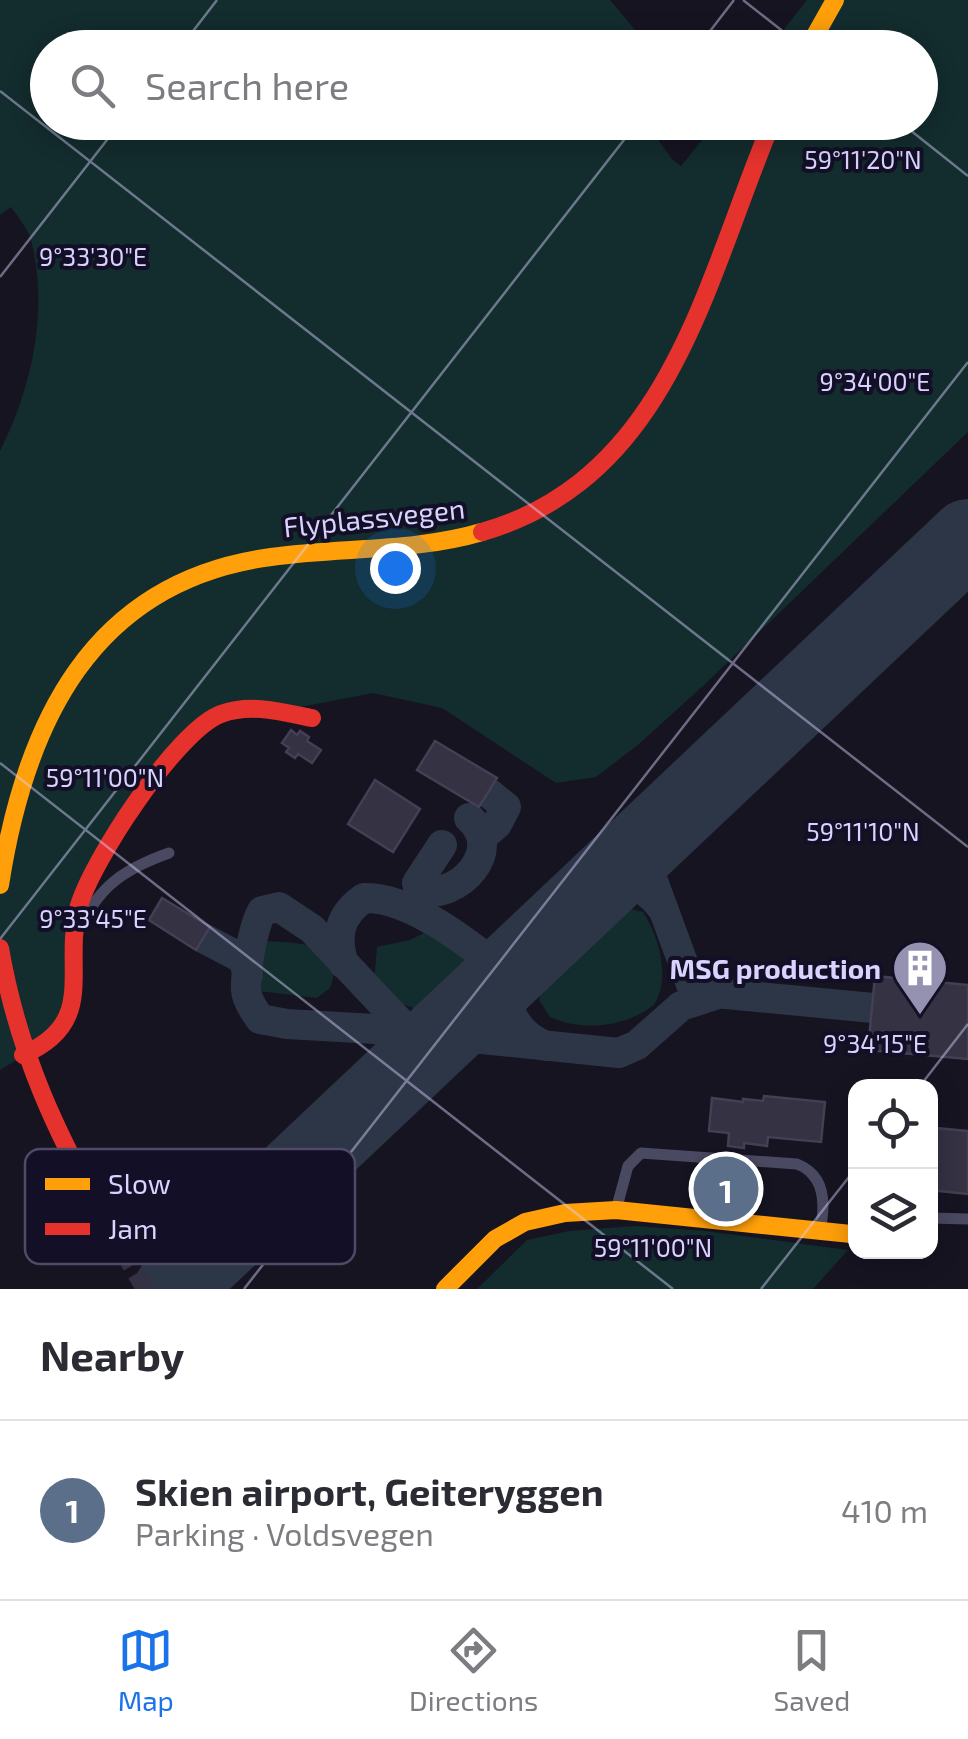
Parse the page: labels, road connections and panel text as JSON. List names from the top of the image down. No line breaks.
{"streets":{"main road":["Flyplassvegen"]},"places":{"building":["MSG production"]},"legend":["Slow","Jam"],"page":{"search":"Search here","pins":"1","heading":"Nearby","list":[{"mark":"1","name":"Skien airport, Geiteryggen","note":"Parking · Voldsvegen","value":"410 m"}],"nav":["Map","Directions","Saved"]},"coordinates":["59°11'20\"N","9°33'30\"E","9°34'00\"E","59°11'00\"N","59°11'10\"N","9°33'45\"E","9°34'15\"E"]}
